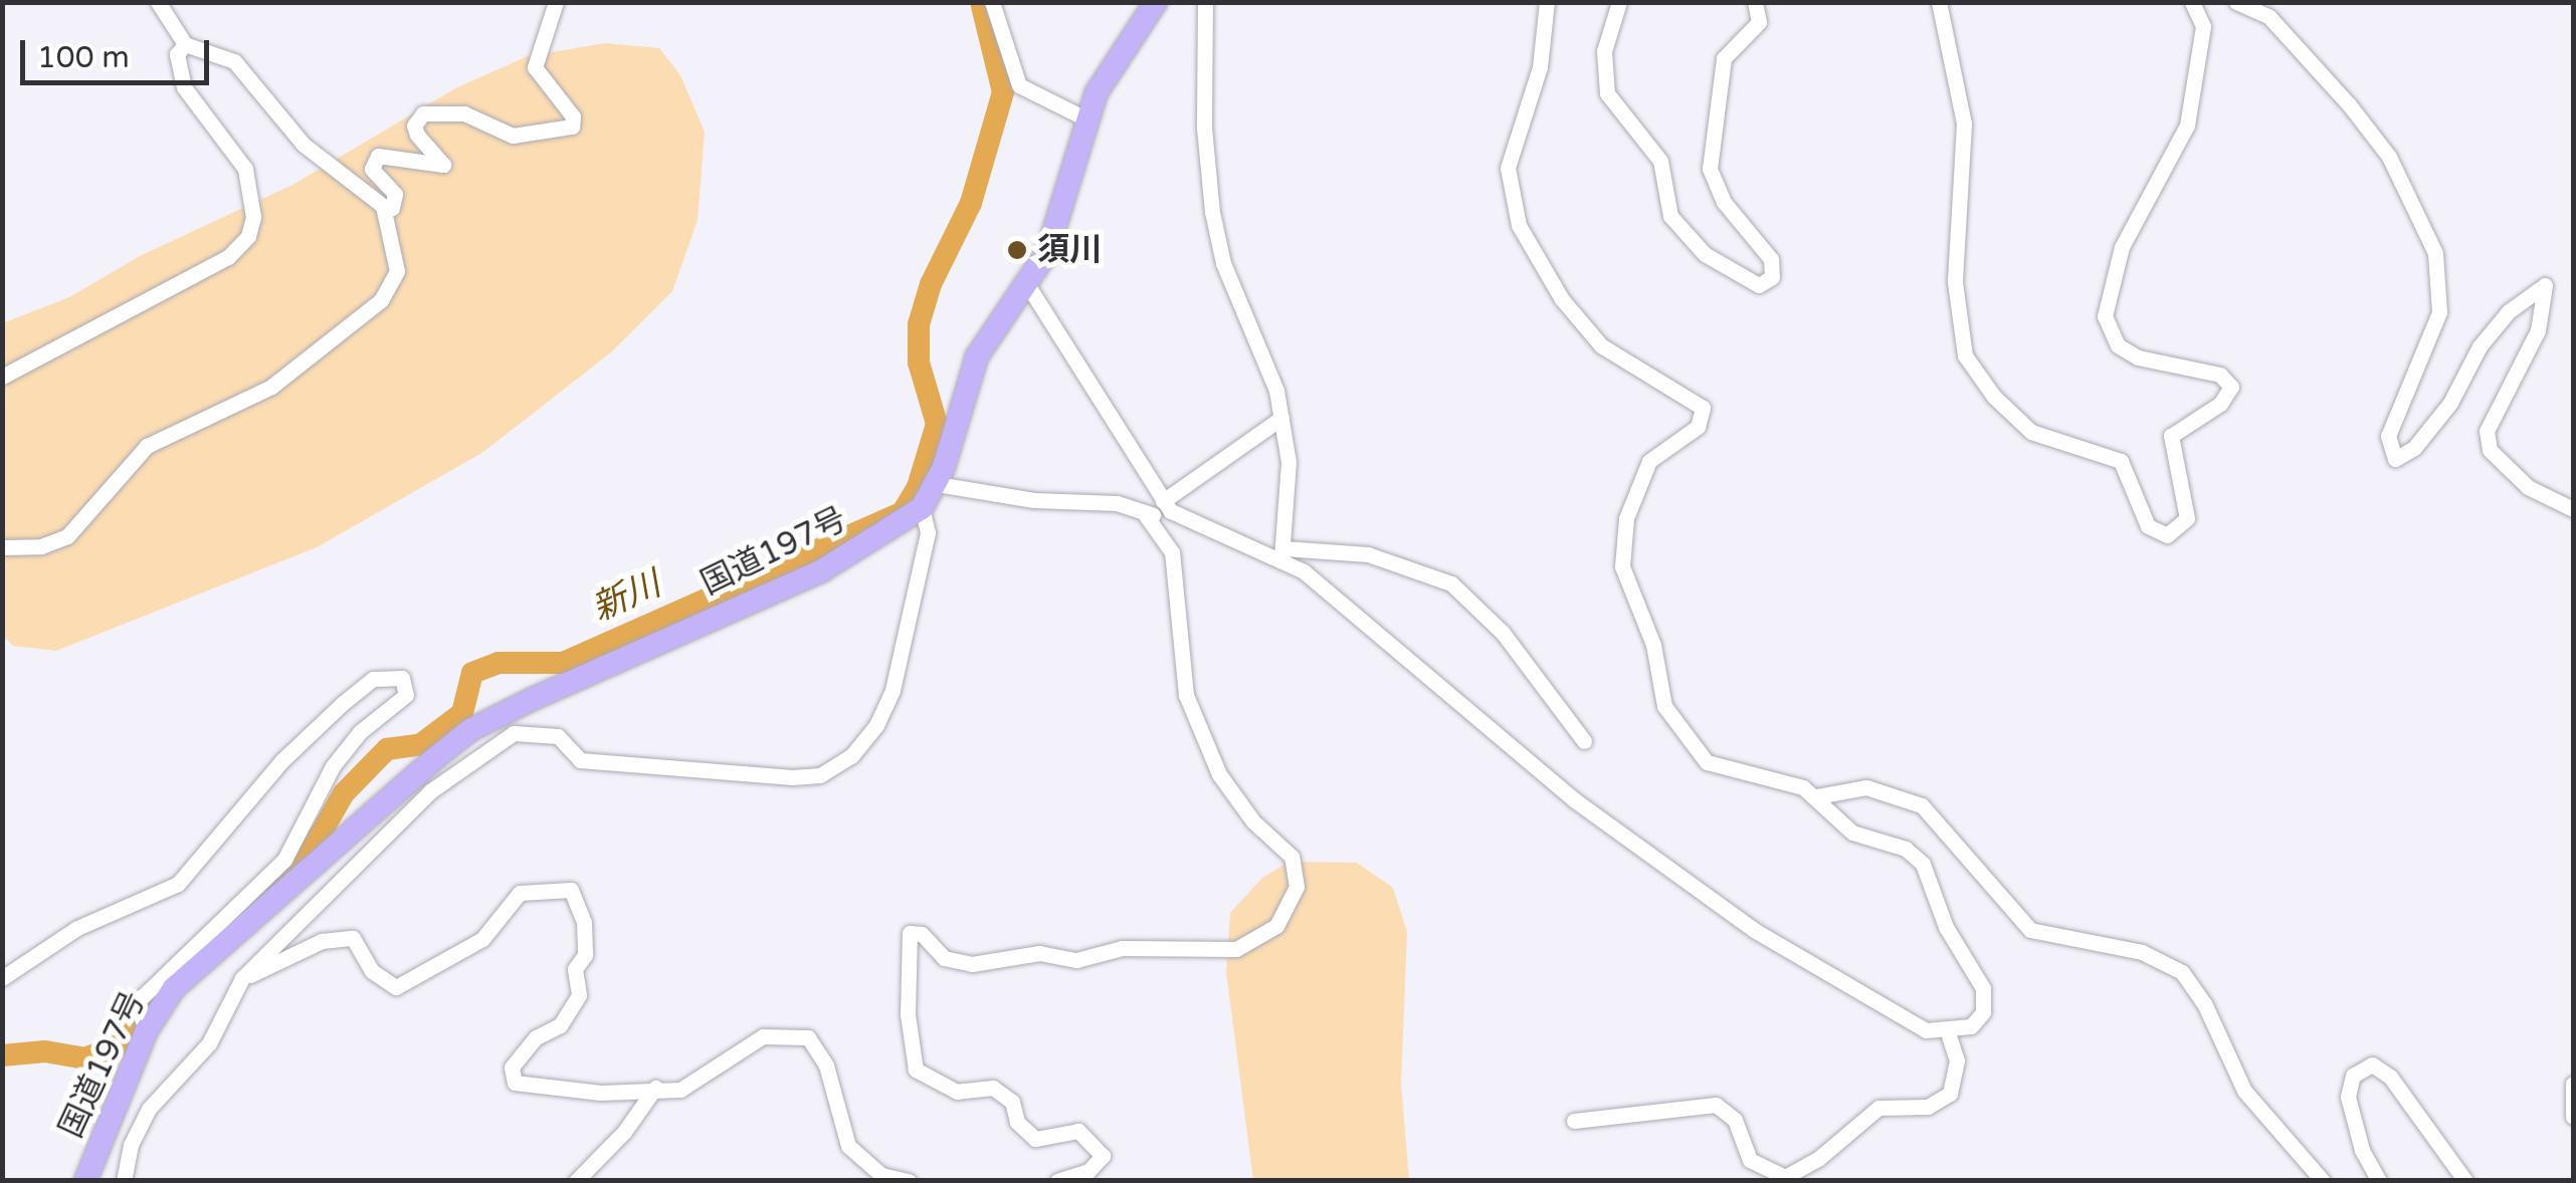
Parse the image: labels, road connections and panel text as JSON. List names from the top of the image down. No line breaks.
{"streets":{"highway":["国道197号"]},"water":["新川"],"places":["須川"],"scale_bar":"100 m"}
